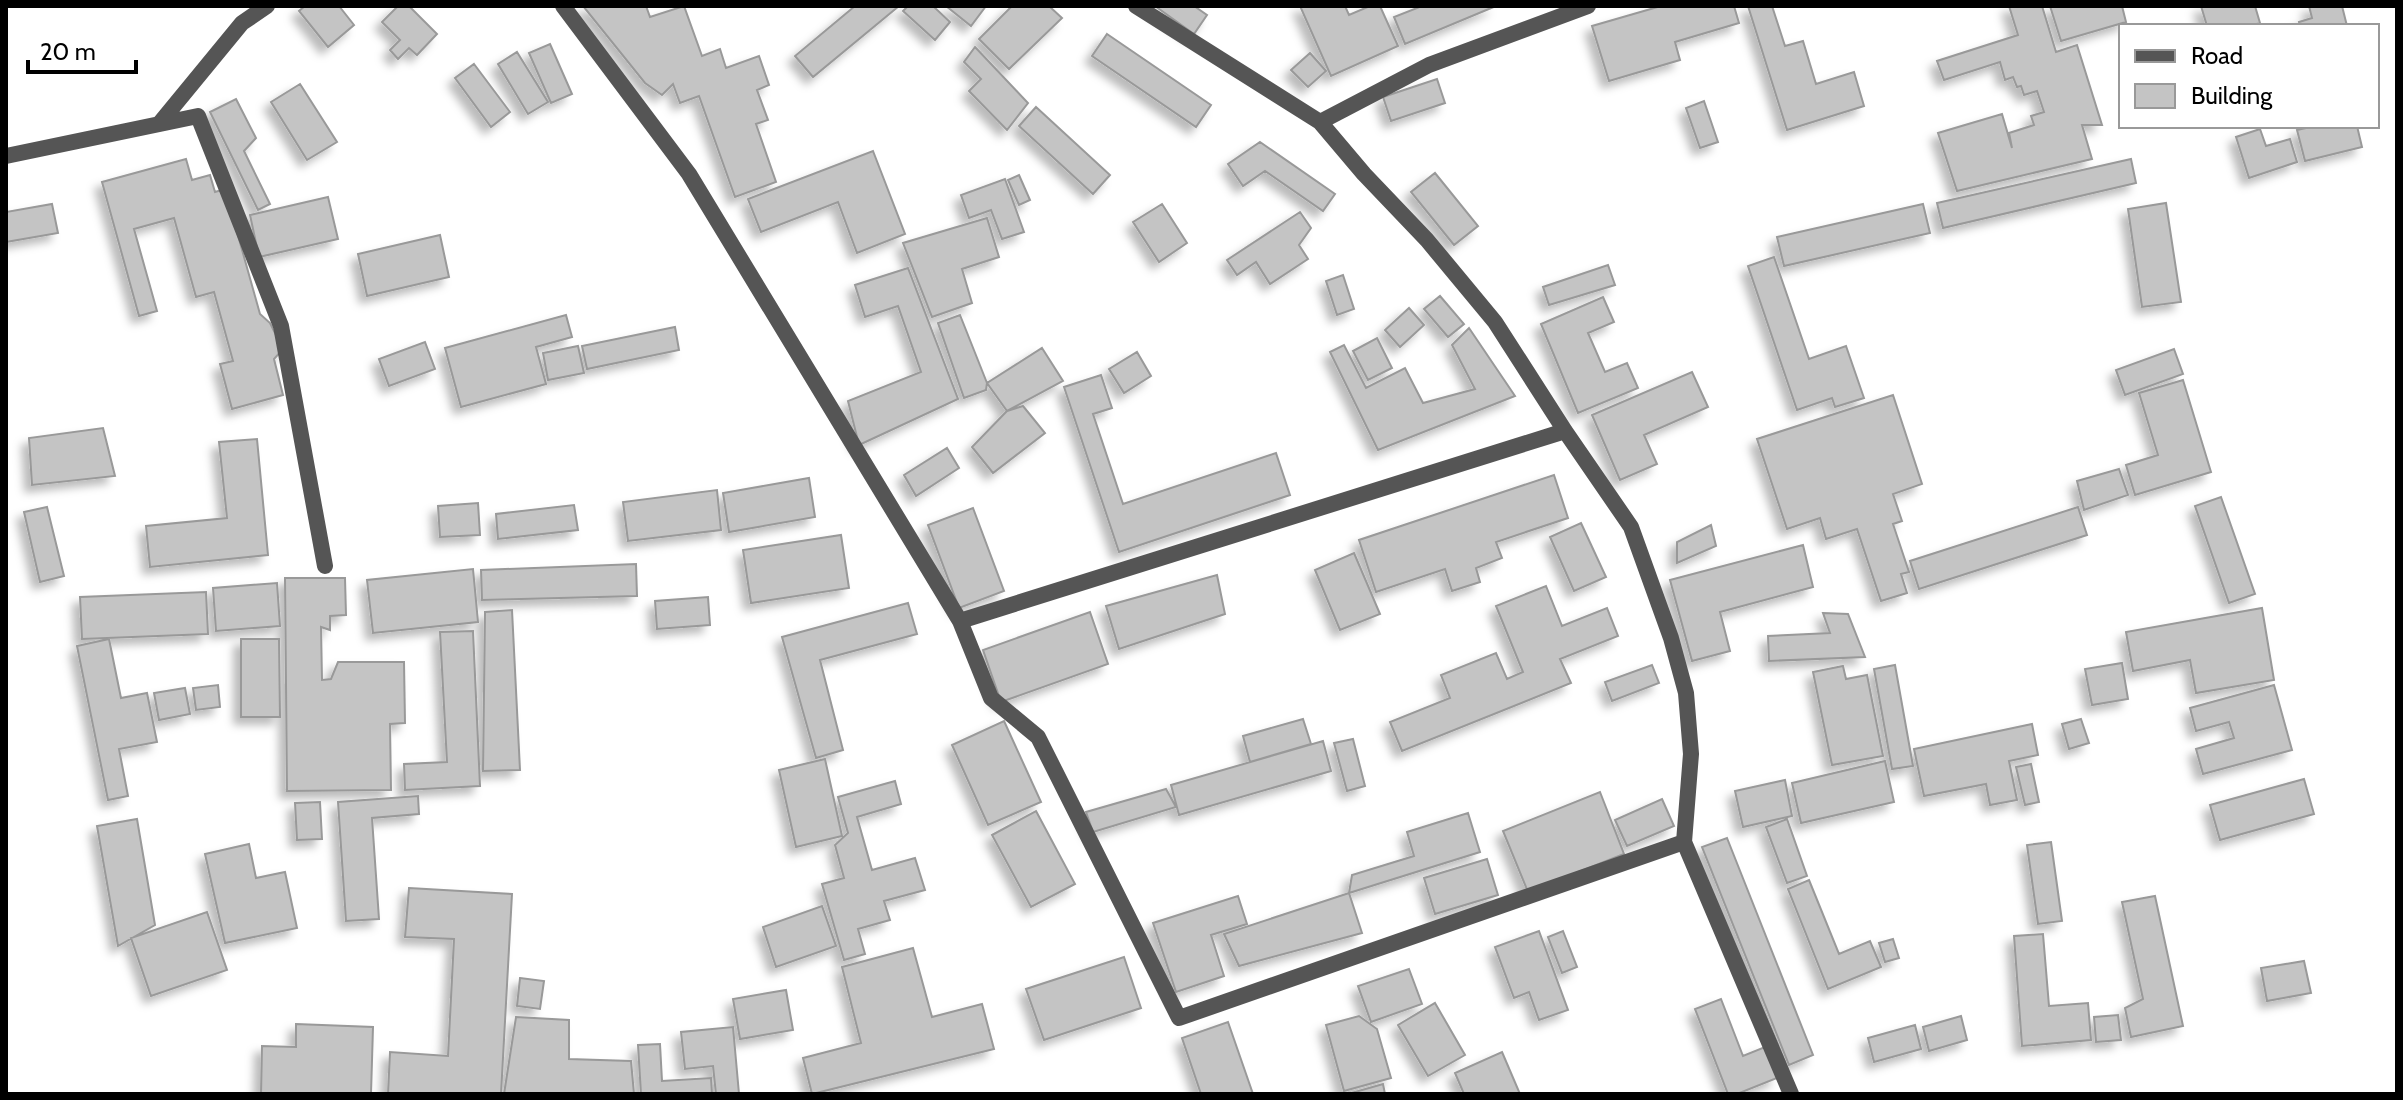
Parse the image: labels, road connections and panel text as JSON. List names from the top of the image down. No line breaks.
{"legend":["Road","Building"],"scale_bar":"20 m"}
